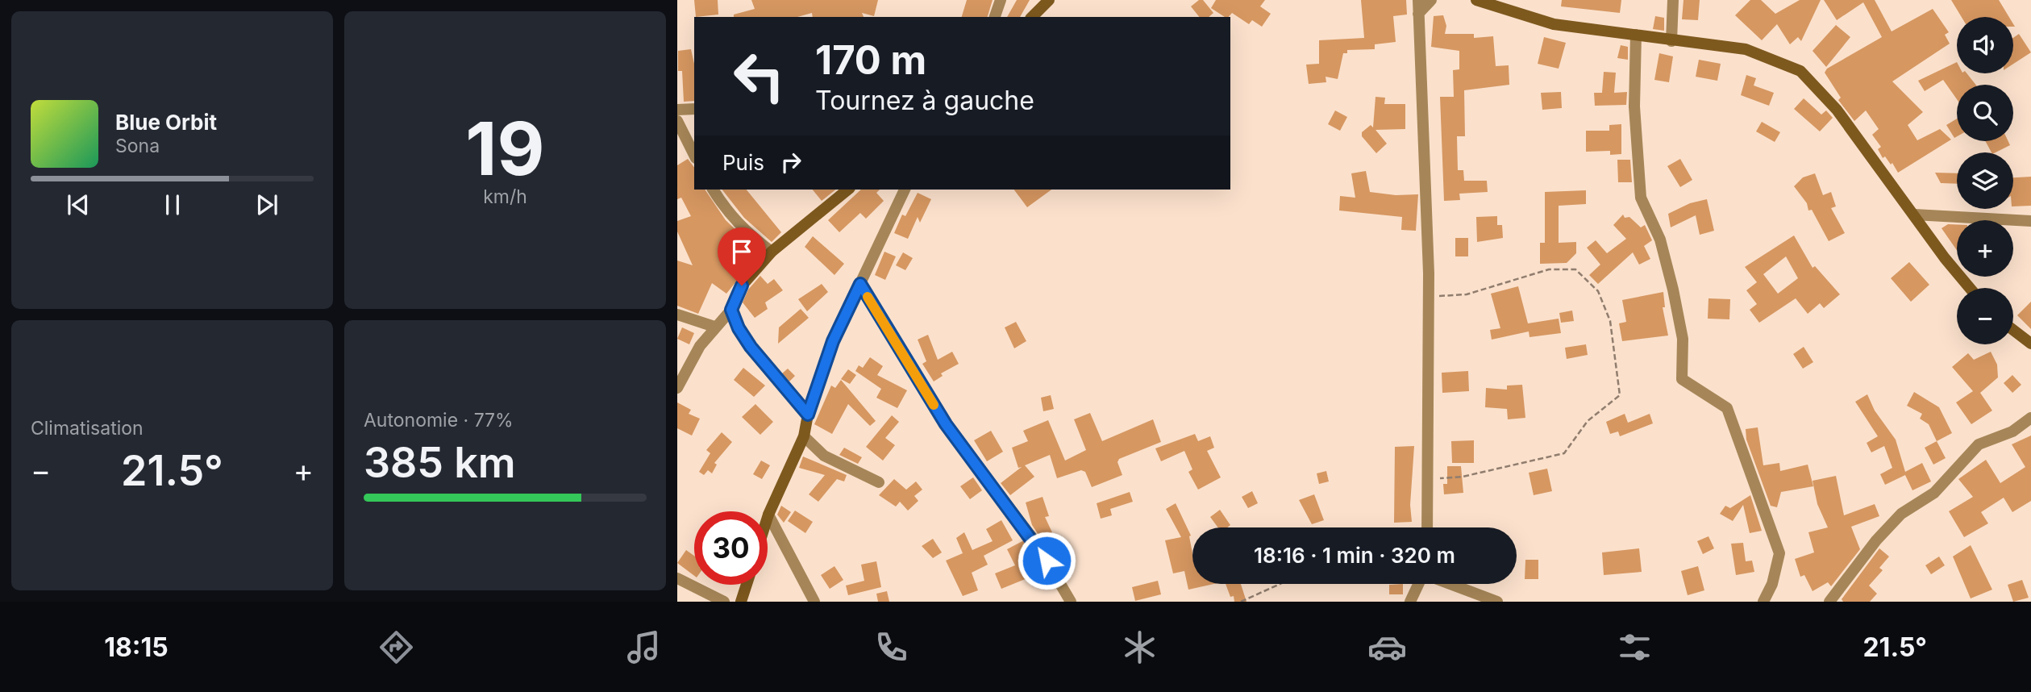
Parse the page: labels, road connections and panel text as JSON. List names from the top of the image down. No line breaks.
{"page":{"tile":[["19","km/h"],"Climatisation",["Autonomie · 77%","385 km"]],"map_buttons":["+","−"],"turn":["170 m","Tournez à gauche"],"song":["Blue Orbit","Sona"],"then":"Puis","heat":["−","21.5°","+"],"limit":"30","trip":"18:16 · 1 min · 320 m","tabs":["18:15","21.5°"]}}
